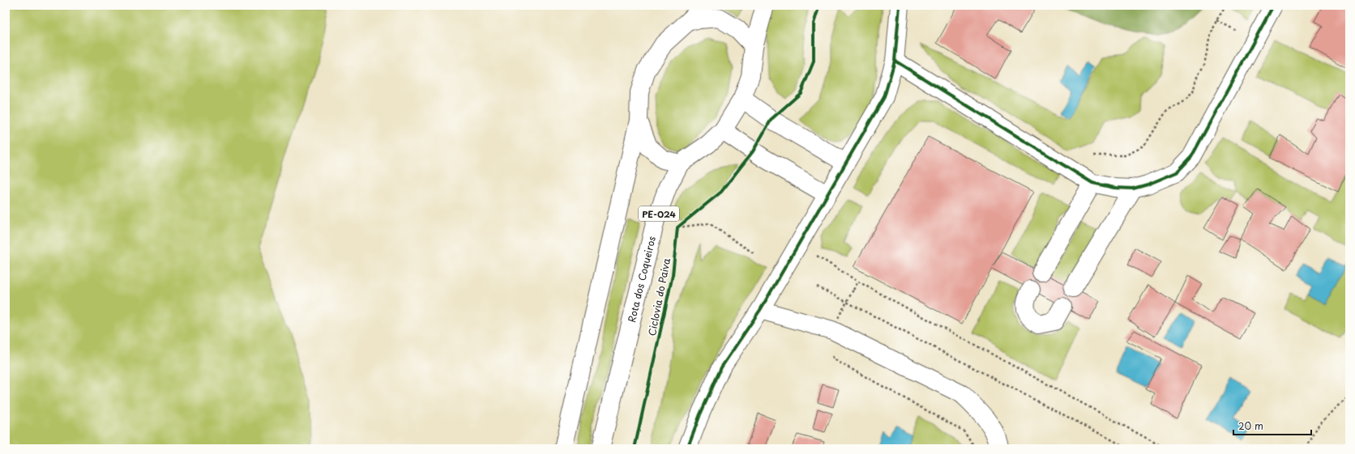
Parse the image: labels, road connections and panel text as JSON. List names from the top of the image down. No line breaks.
{"streets":{"street":["PE-024","Rota dos Coqueiros"],"cycle path":["Ciclovia do Paiva"]},"scale_bar":"20 m"}
